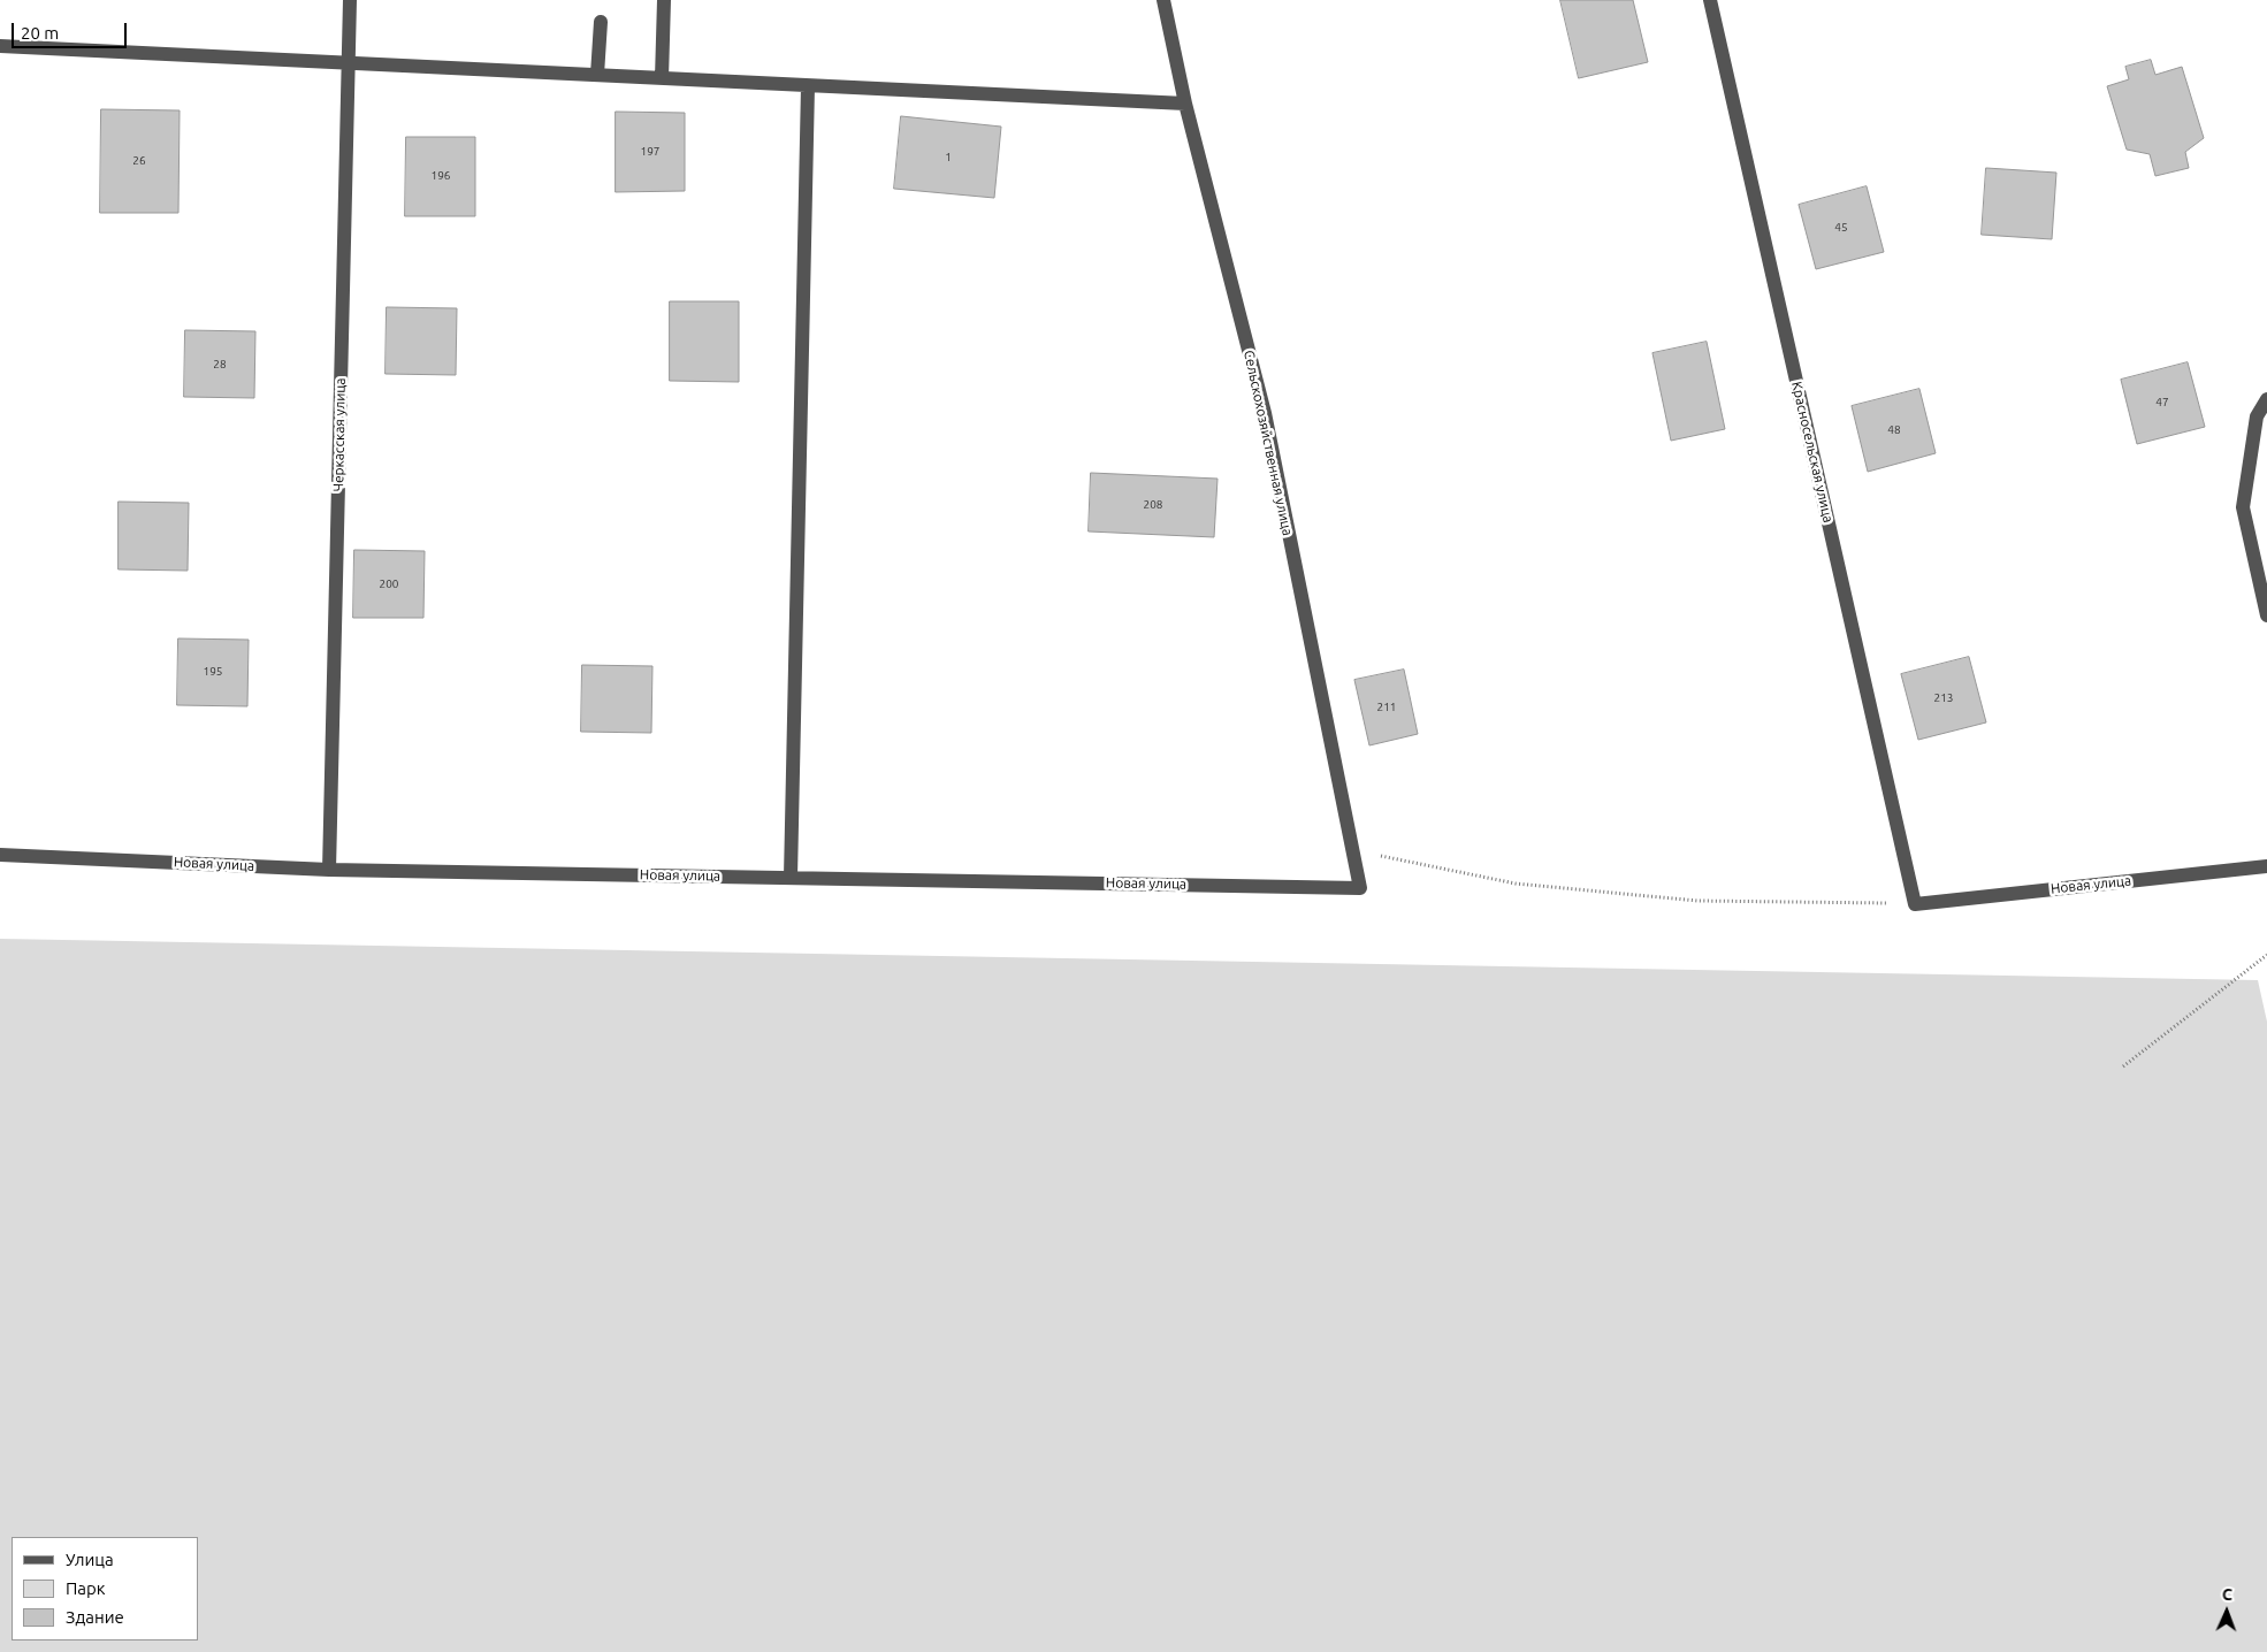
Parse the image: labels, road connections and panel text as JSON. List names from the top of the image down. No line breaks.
{"streets":{"street":["Черкасская улица","Сельскохозяйственная улица","Красносельская улица","Новая улица"]},"crossings":[["Черкасская улица","Новая улица"],["Сельскохозяйственная улица","Новая улица"],["Красносельская улица","Новая улица"]],"house_numbers":["197","1","26","196","45","28","47","48","208","200","195","213","211"],"legend":["Улица","Парк","Здание"],"scale_bar":"20 m","north":"top"}
